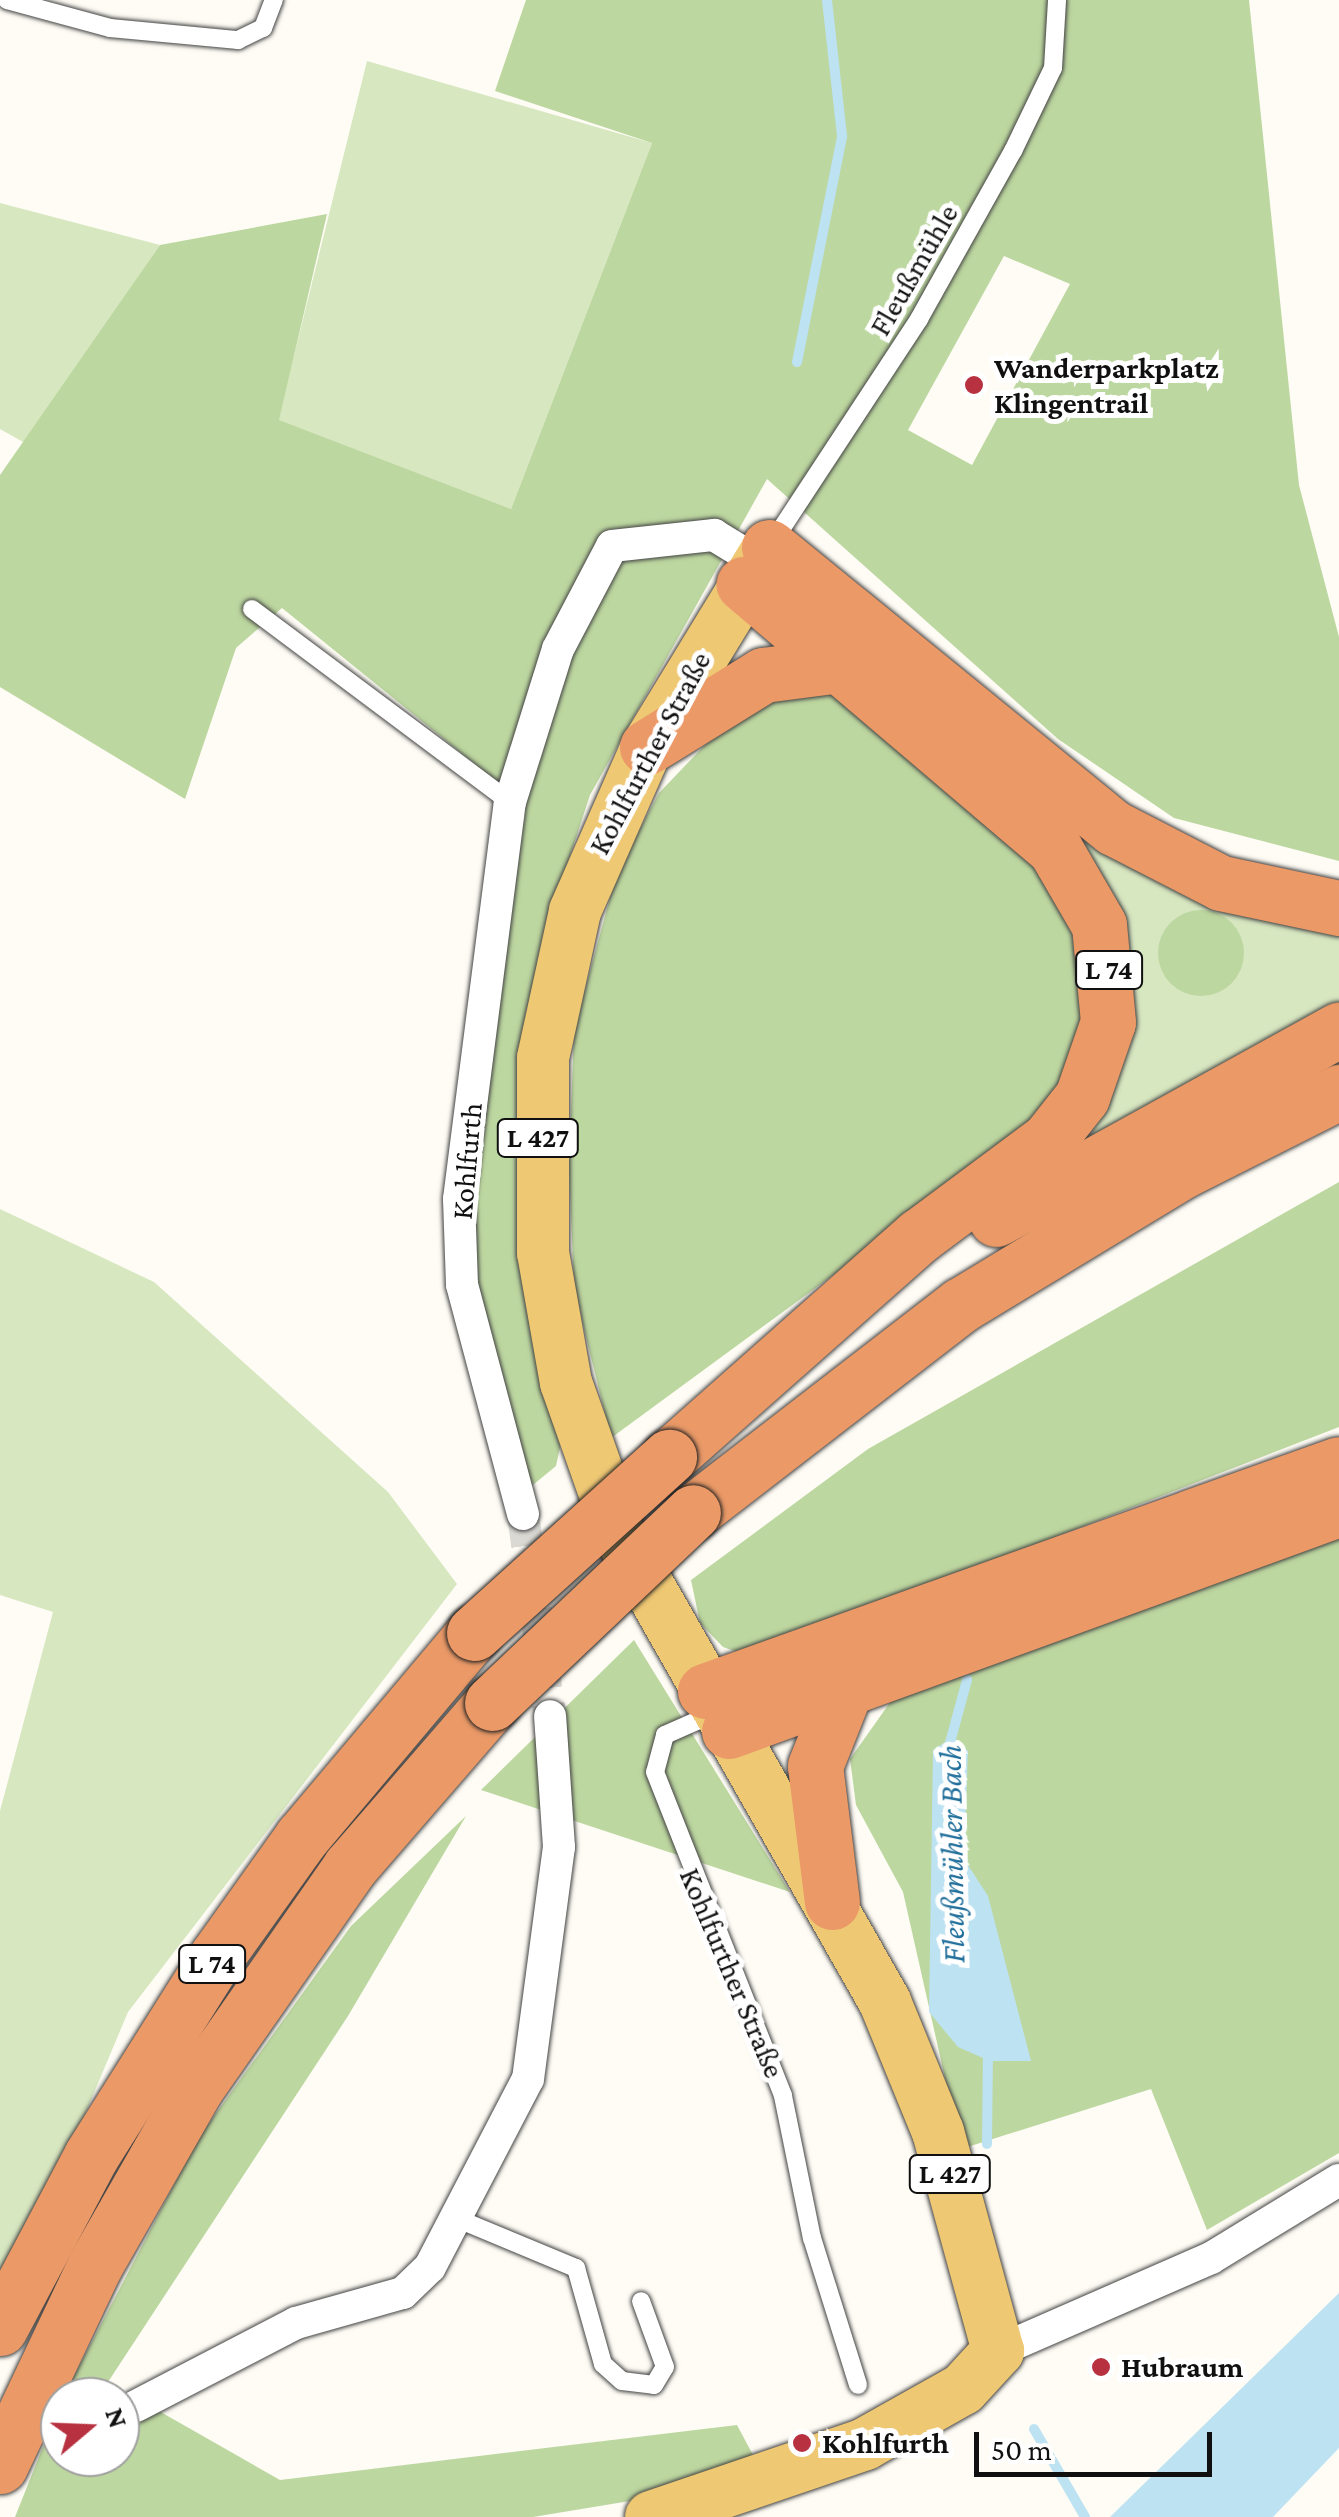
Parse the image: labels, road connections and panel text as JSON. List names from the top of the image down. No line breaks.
{"streets":{"highway":["L 74"],"main road":["Kohlfurther Straße","L 427"],"street":["Kohlfurth"],"lane":["Fleußmühle"]},"crossings":[["Fleußmühle","Kohlfurther Straße"],["Fleußmühle","L 74"],["Fleußmühle","Kohlfurth"],["Kohlfurther Straße","L 74"],["Kohlfurther Straße","Kohlfurth"],["L 74","Kohlfurth"]],"water":["Fleußmühler Bach"],"places":["Wanderparkplatz Klingentrail","Hubraum","Kohlfurth"],"scale_bar":"50 m","north":"right"}
